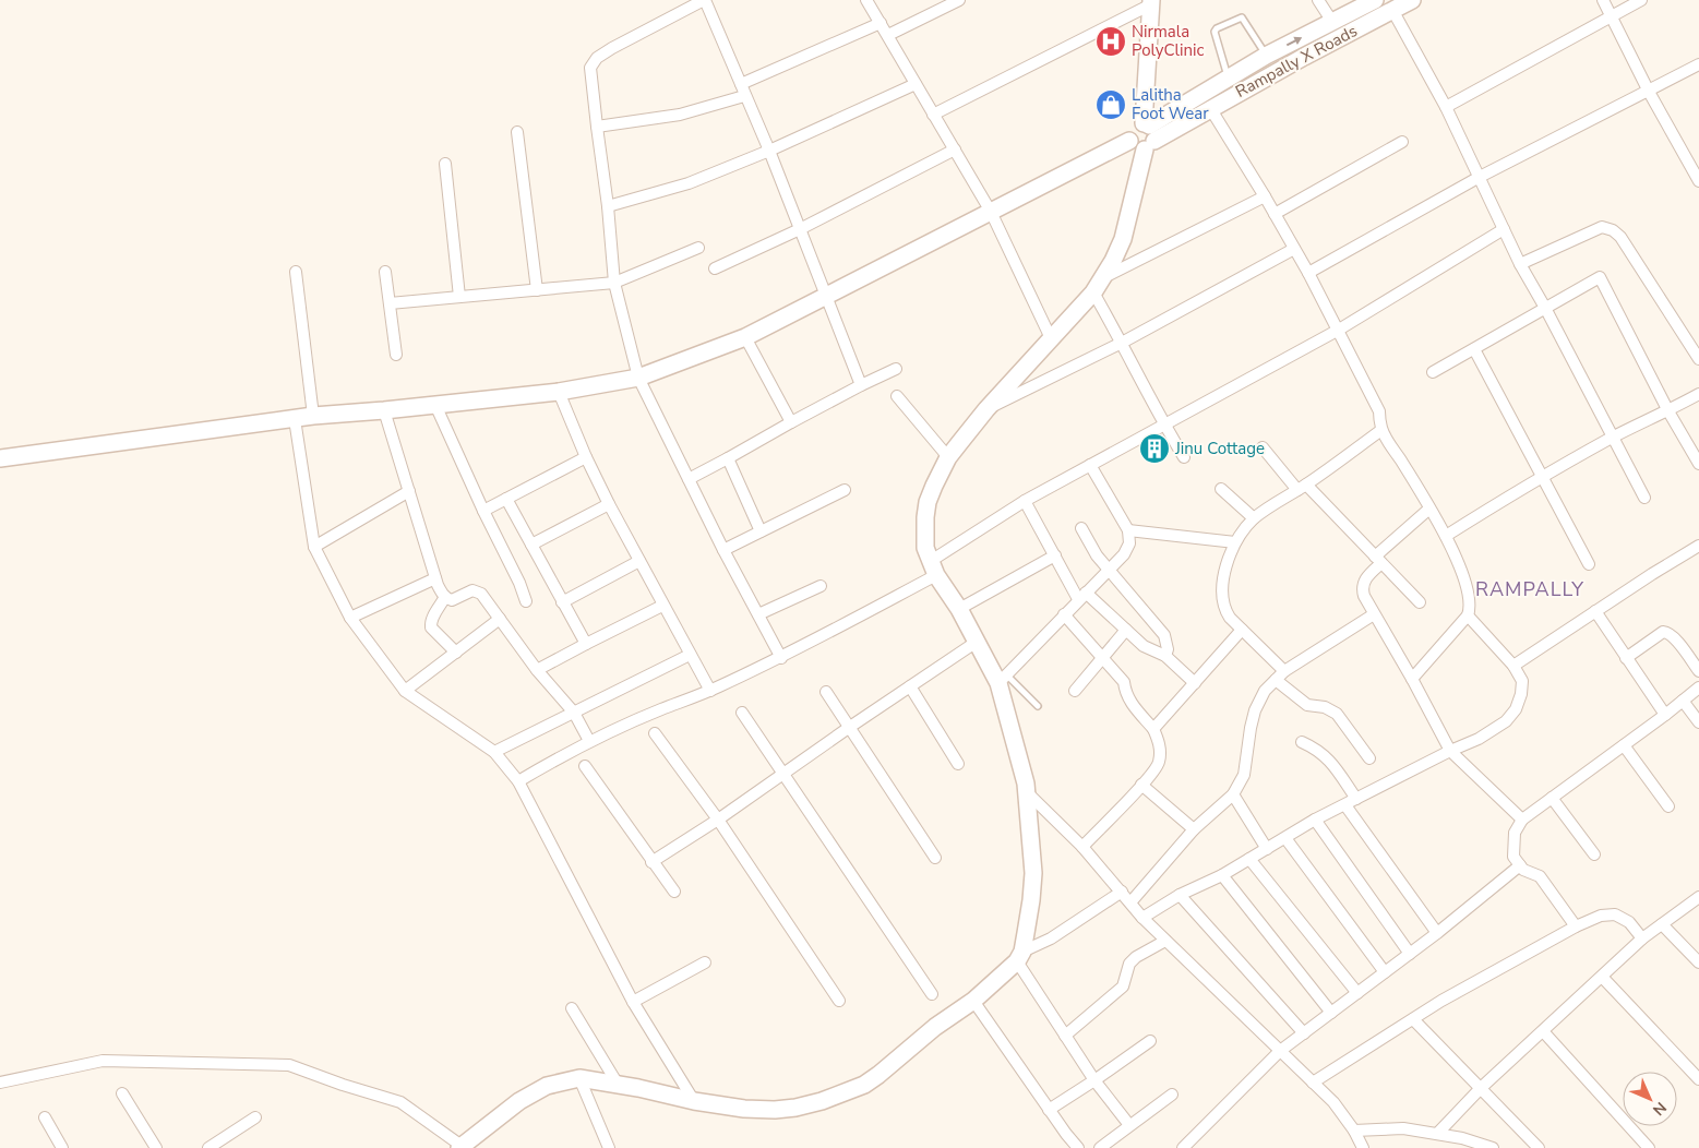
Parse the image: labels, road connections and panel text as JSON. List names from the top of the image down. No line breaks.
{"streets":{"main road":["Rampally X Roads"]},"districts":["RAMPALLY"],"places":{"hospital":["Nirmala PolyClinic"],"shop":["Lalitha Foot Wear"],"building":["Jinu Cottage"]},"north":"bottom right"}
